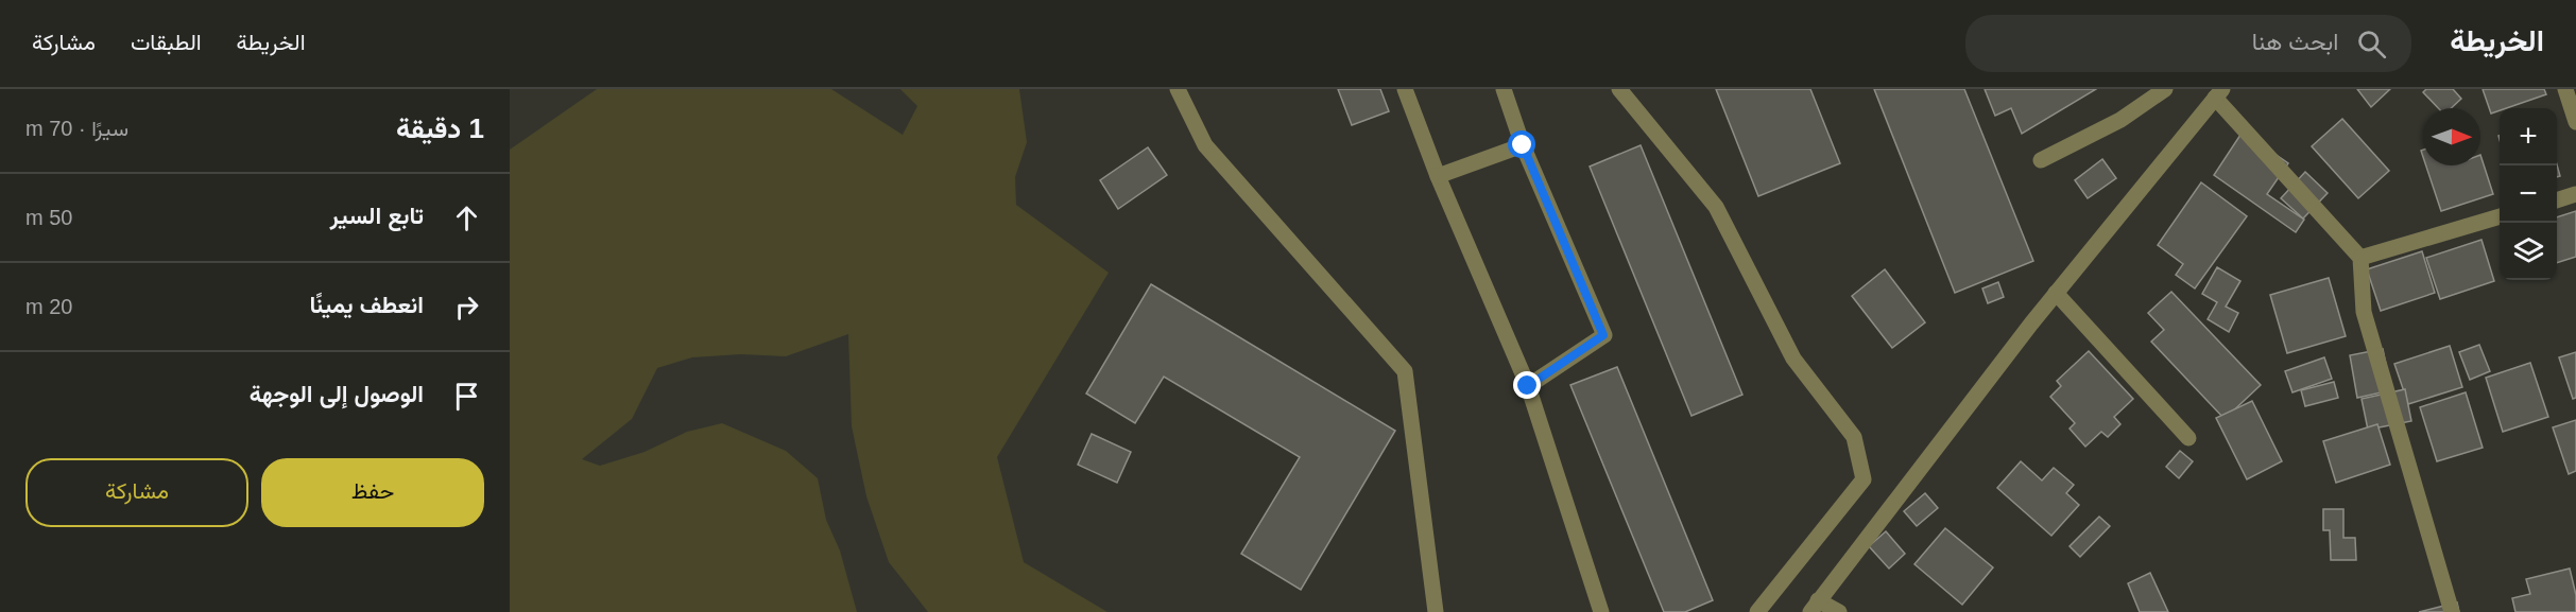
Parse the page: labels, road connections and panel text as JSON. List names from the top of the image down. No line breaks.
{"north":"right","page":{"header":"الخريطة","search":"ابحث هنا","nav":["الخريطة","الطبقات","مشاركة"],"heading":["1 دقيقة","سيرًا · 70 m"],"map_buttons":["+","−"],"list":[["تابع السير","50 m"],["انعطف يمينًا","20 m"],"الوصول إلى الوجهة"],"buttons":["حفظ","مشاركة"]}}
